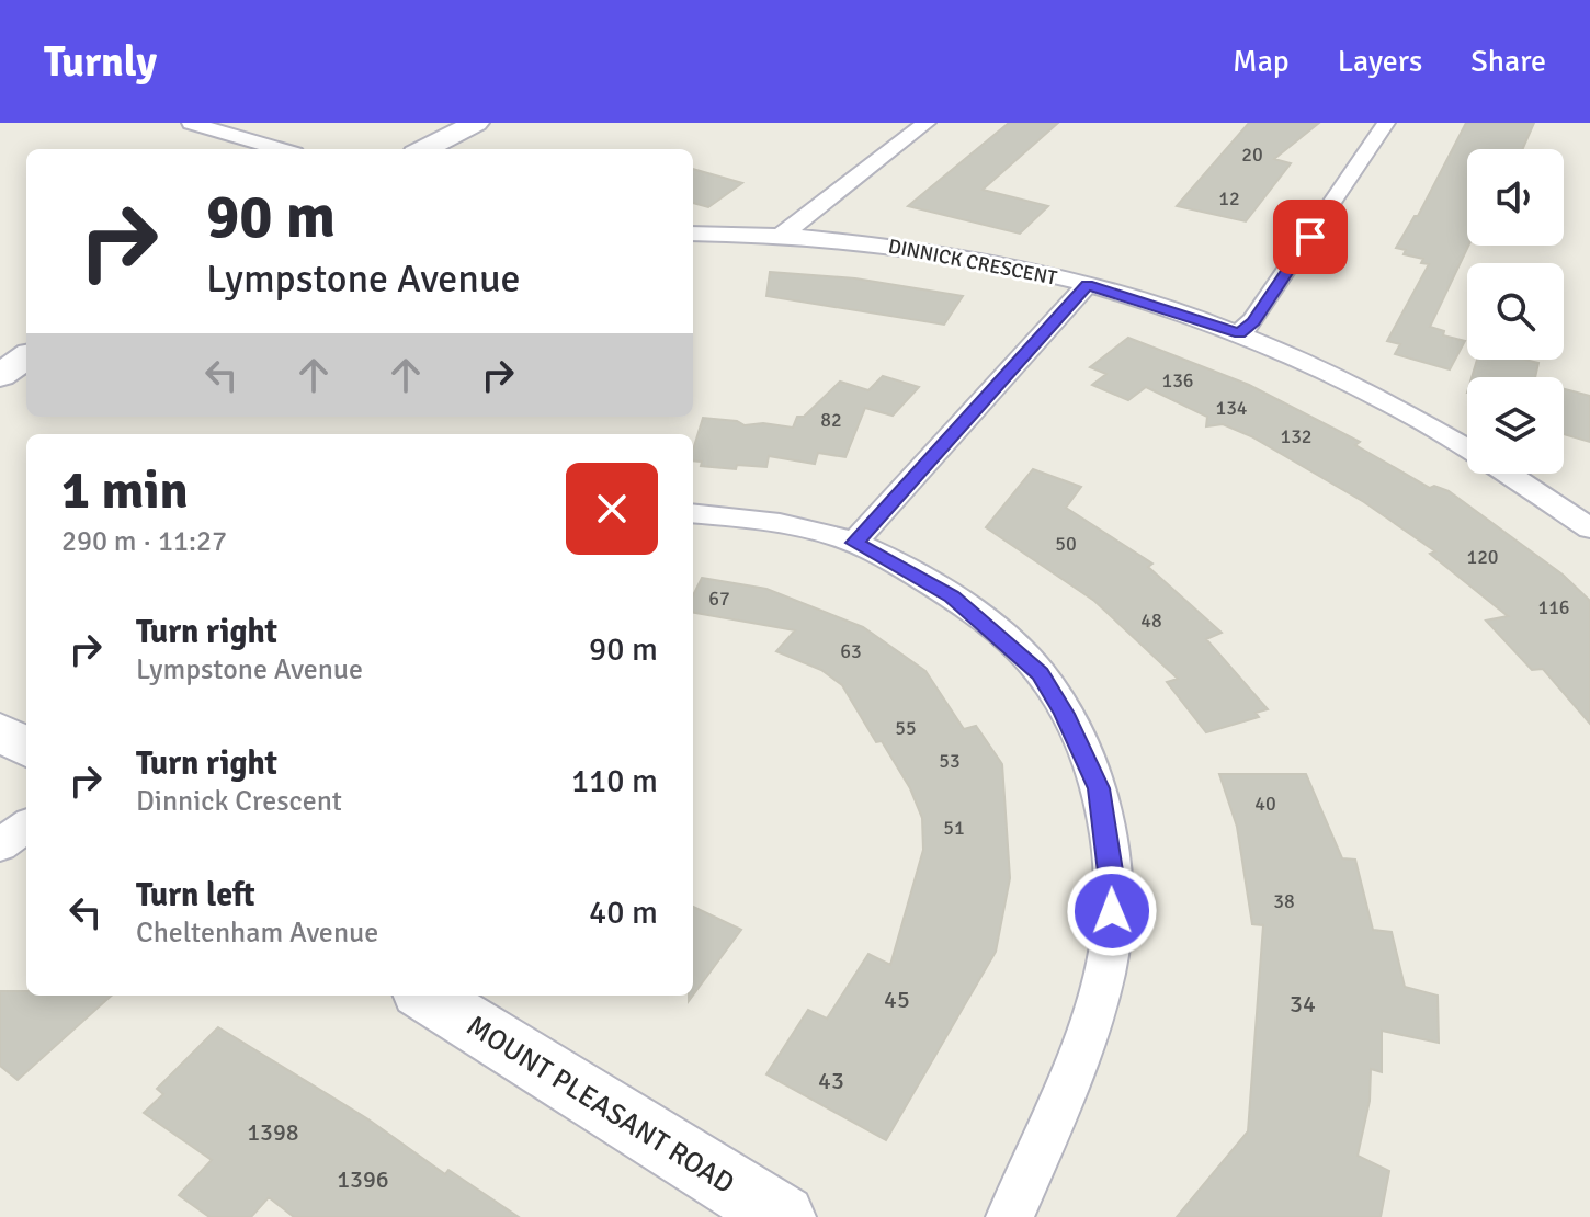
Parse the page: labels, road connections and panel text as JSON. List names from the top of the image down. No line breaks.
{"streets":{"main road":["MOUNT PLEASANT ROAD"],"street":["DINNICK CRESCENT"]},"house_numbers":["20","12","136","134","82","132","50","120","67","116","48","63","55","53","40","51","38","45","34","43","1398","1396"],"page":{"header":"Turnly","nav":["Map","Layers","Share"],"turn":["90 m","Lympstone Avenue"],"heading":["1 min","290 m · 11:27"],"list":[{"name":"Turn right","note":"Lympstone Avenue","value":"90 m"},{"name":"Turn right","note":"Dinnick Crescent","value":"110 m"},{"name":"Turn left","note":"Cheltenham Avenue","value":"40 m"}]}}
